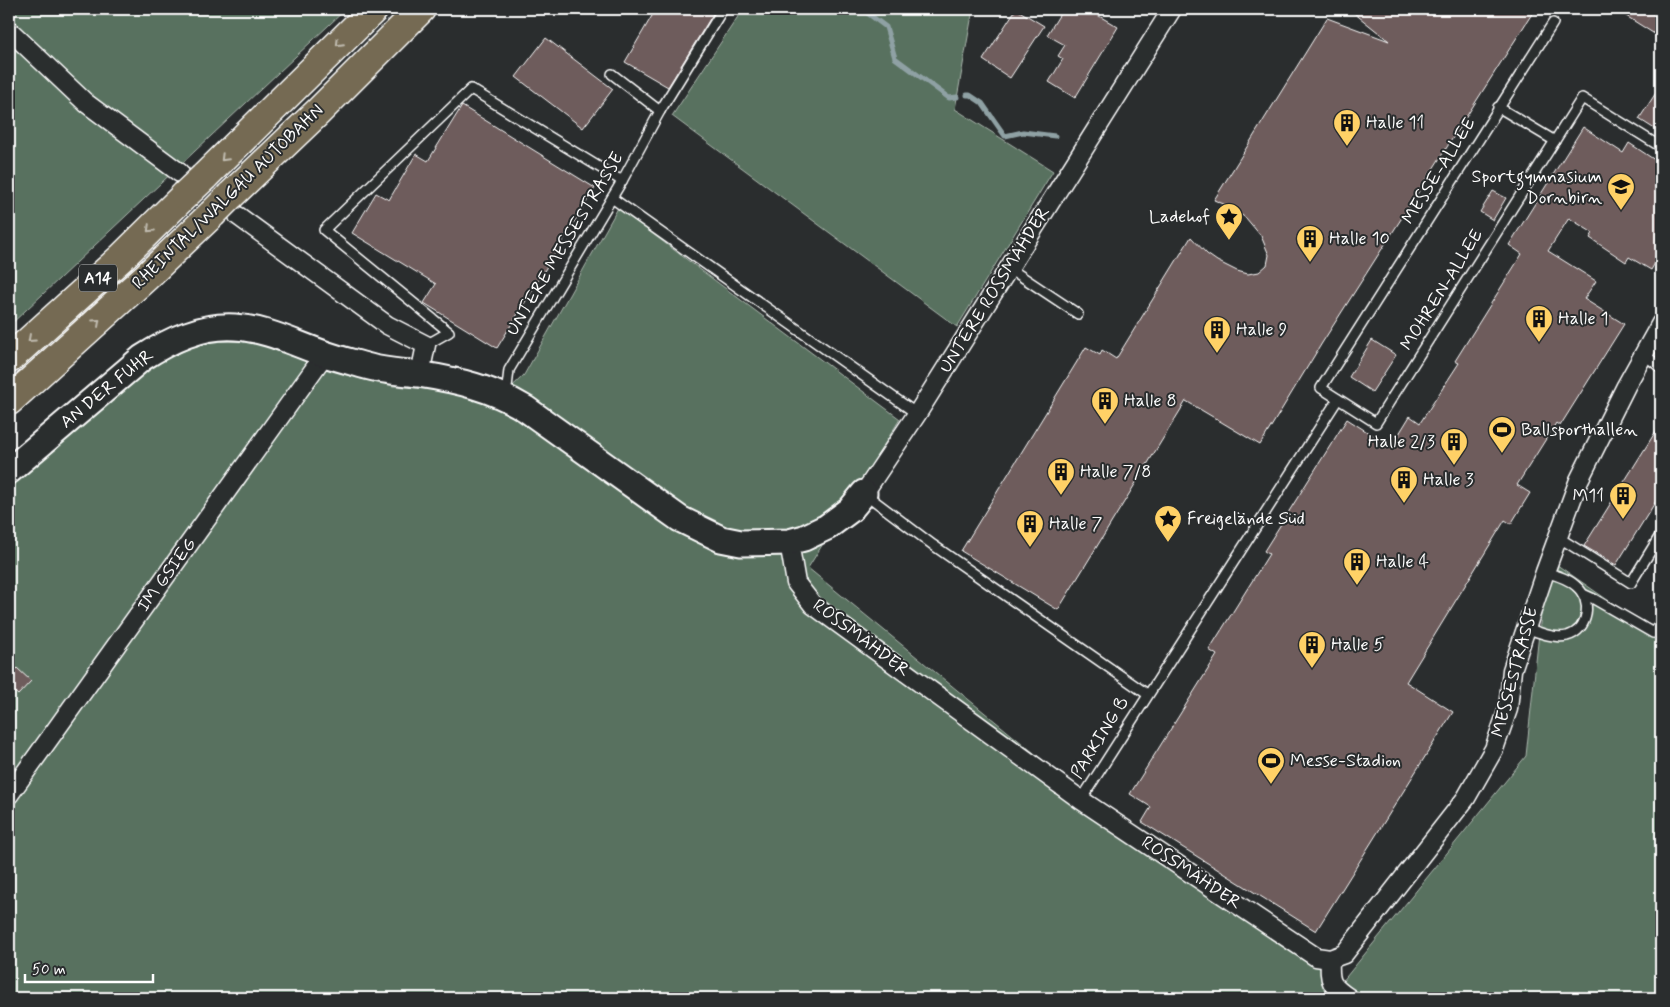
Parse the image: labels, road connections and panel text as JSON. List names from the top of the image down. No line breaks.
{"streets":{"highway":["RHEINTAL/WALGAU AUTOBAHN","A14"],"main road":["UNTERE ROSSMÄHDER","AN DER FUHR"],"street":["IM GSIEG","ROSSMÄHDER","MESSESTRASSE"],"lane":["MESSE-ALLEE","UNTERE MESSESTRASSE","MOHREN-ALLEE","PARKING B"]},"crossings":[["MESSE-ALLEE","MOHREN-ALLEE"],["MESSE-ALLEE","PARKING B"],["UNTERE ROSSMÄHDER","ROSSMÄHDER"],["MOHREN-ALLEE","PARKING B"],["AN DER FUHR","IM GSIEG"],["ROSSMÄHDER","MESSESTRASSE"],["ROSSMÄHDER","PARKING B"]],"places":{"building":["Halle 11","Halle 10","Halle 1","Halle 9","Halle 8","Halle 2/3","Halle 7/8","Halle 3","M11","Halle 7","Halle 4","Halle 5"],"school or university":["Sportgymnasium Dornbirn"],"place":["Ladehof","Freigelände Süd"],"sports":["Ballsporthallen","Messe-Stadion"]},"scale_bar":"50 m"}
